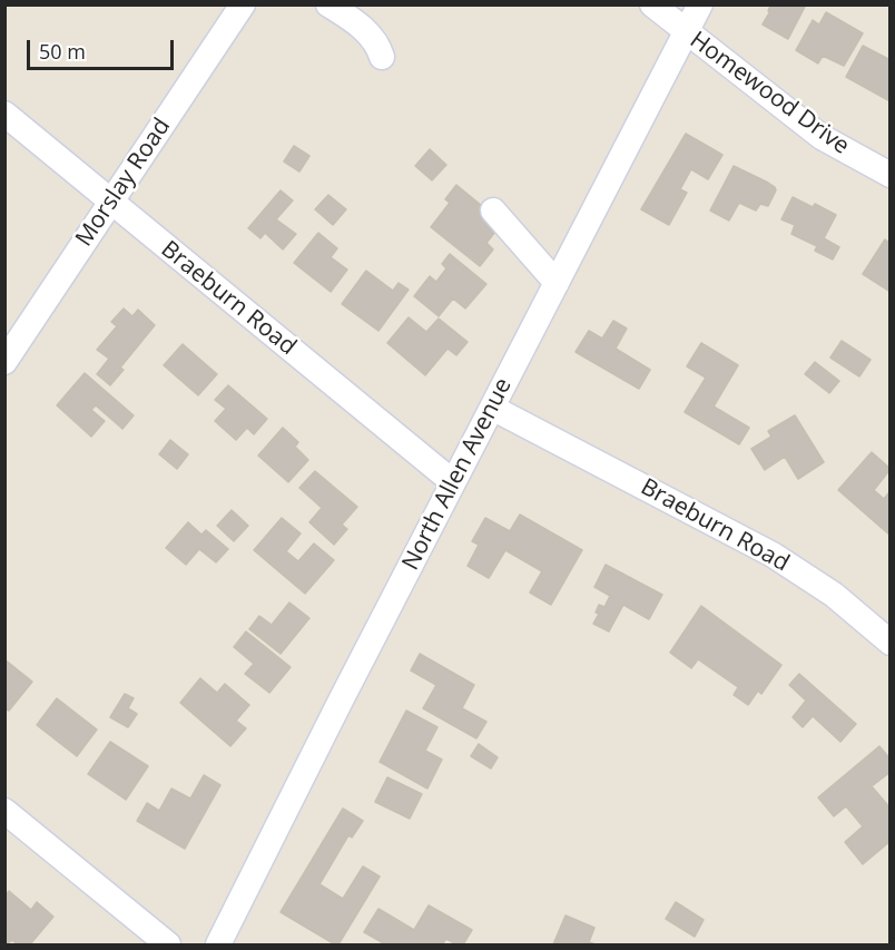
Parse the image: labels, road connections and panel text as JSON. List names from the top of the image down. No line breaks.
{"streets":{"street":["Homewood Drive","Morslay Road","Braeburn Road","North Allen Avenue"]},"crossings":[["Homewood Drive","North Allen Avenue"],["Morslay Road","Braeburn Road"],["Braeburn Road","North Allen Avenue"]],"scale_bar":"50 m"}
